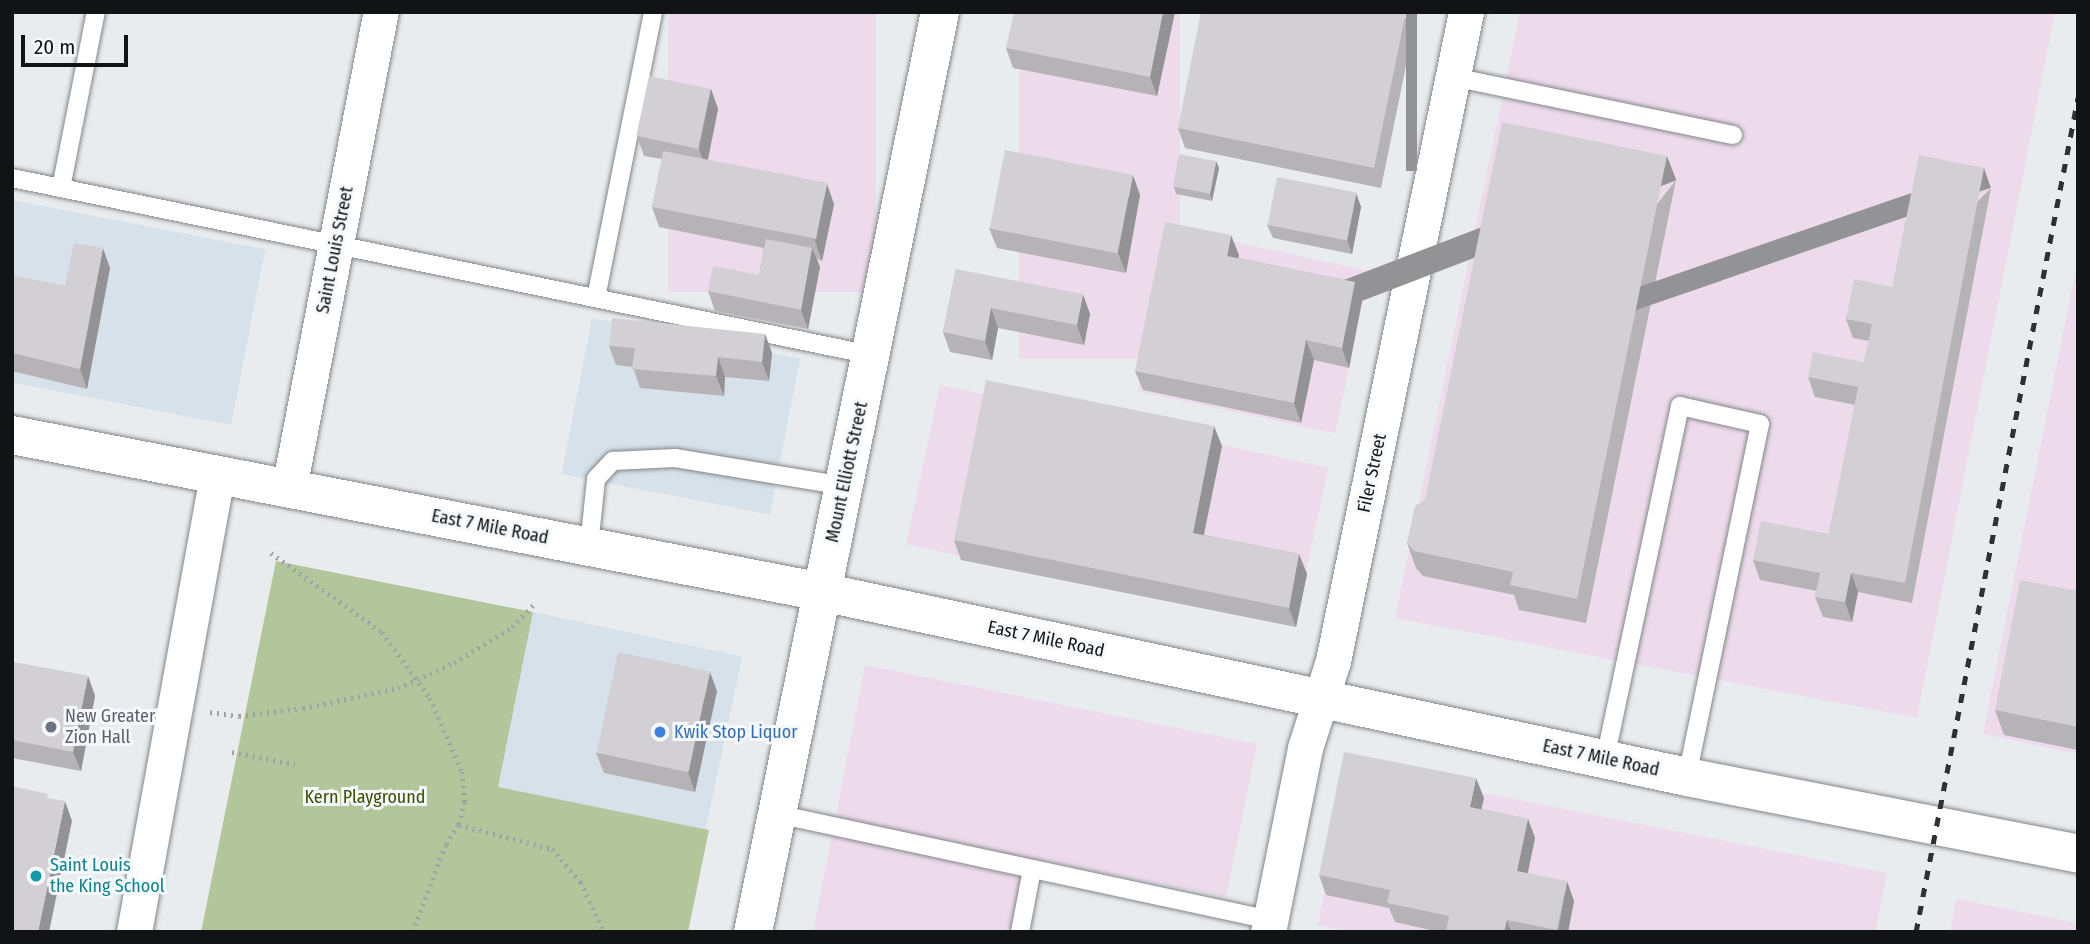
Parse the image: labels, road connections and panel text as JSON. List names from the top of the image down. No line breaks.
{"streets":{"street":["Saint Louis Street","Mount Elliott Street","Filer Street","East 7 Mile Road"]},"crossings":[["Saint Louis Street","East 7 Mile Road"],["Mount Elliott Street","East 7 Mile Road"],["Filer Street","East 7 Mile Road"]],"parks":["Kern Playground"],"places":["New Greater Zion Hall","Kwik Stop Liquor","Saint Louis the King School"],"scale_bar":"20 m"}
